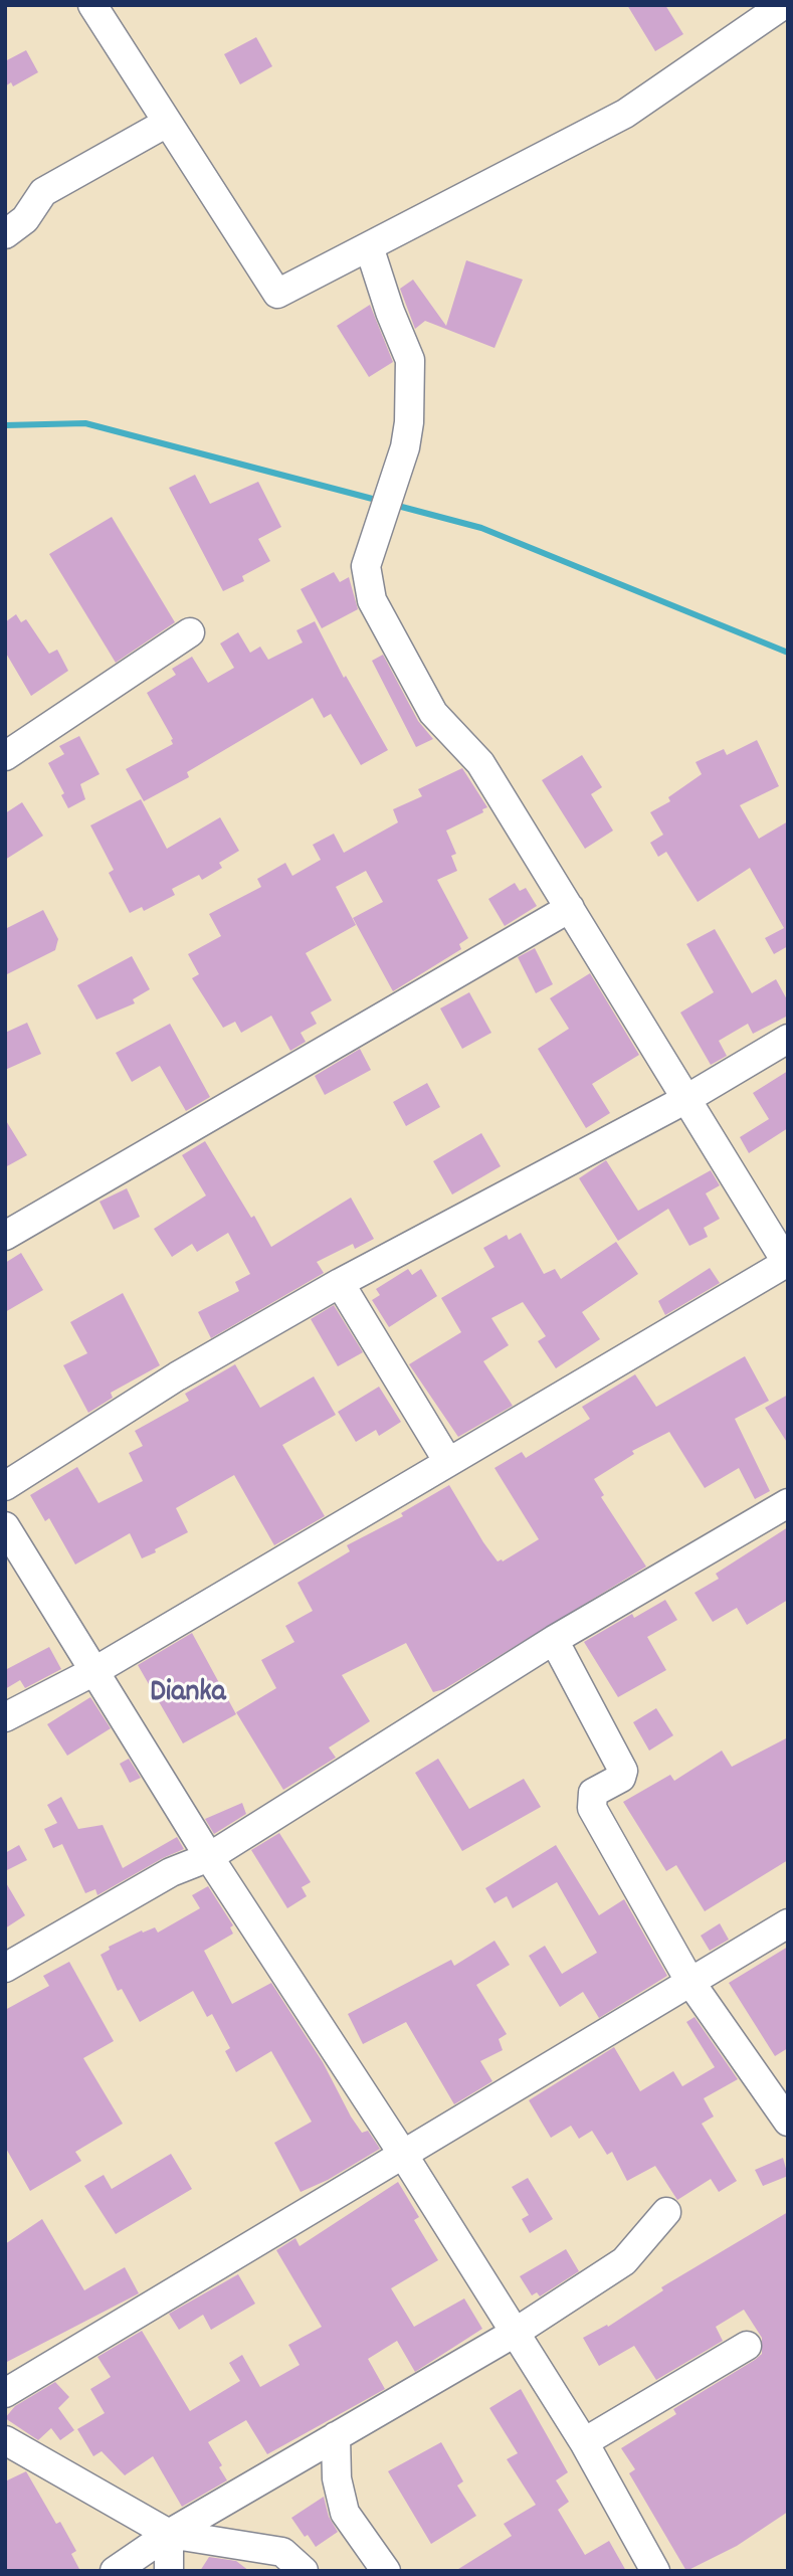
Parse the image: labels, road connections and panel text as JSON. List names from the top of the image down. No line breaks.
{"districts":["Dianka"]}
